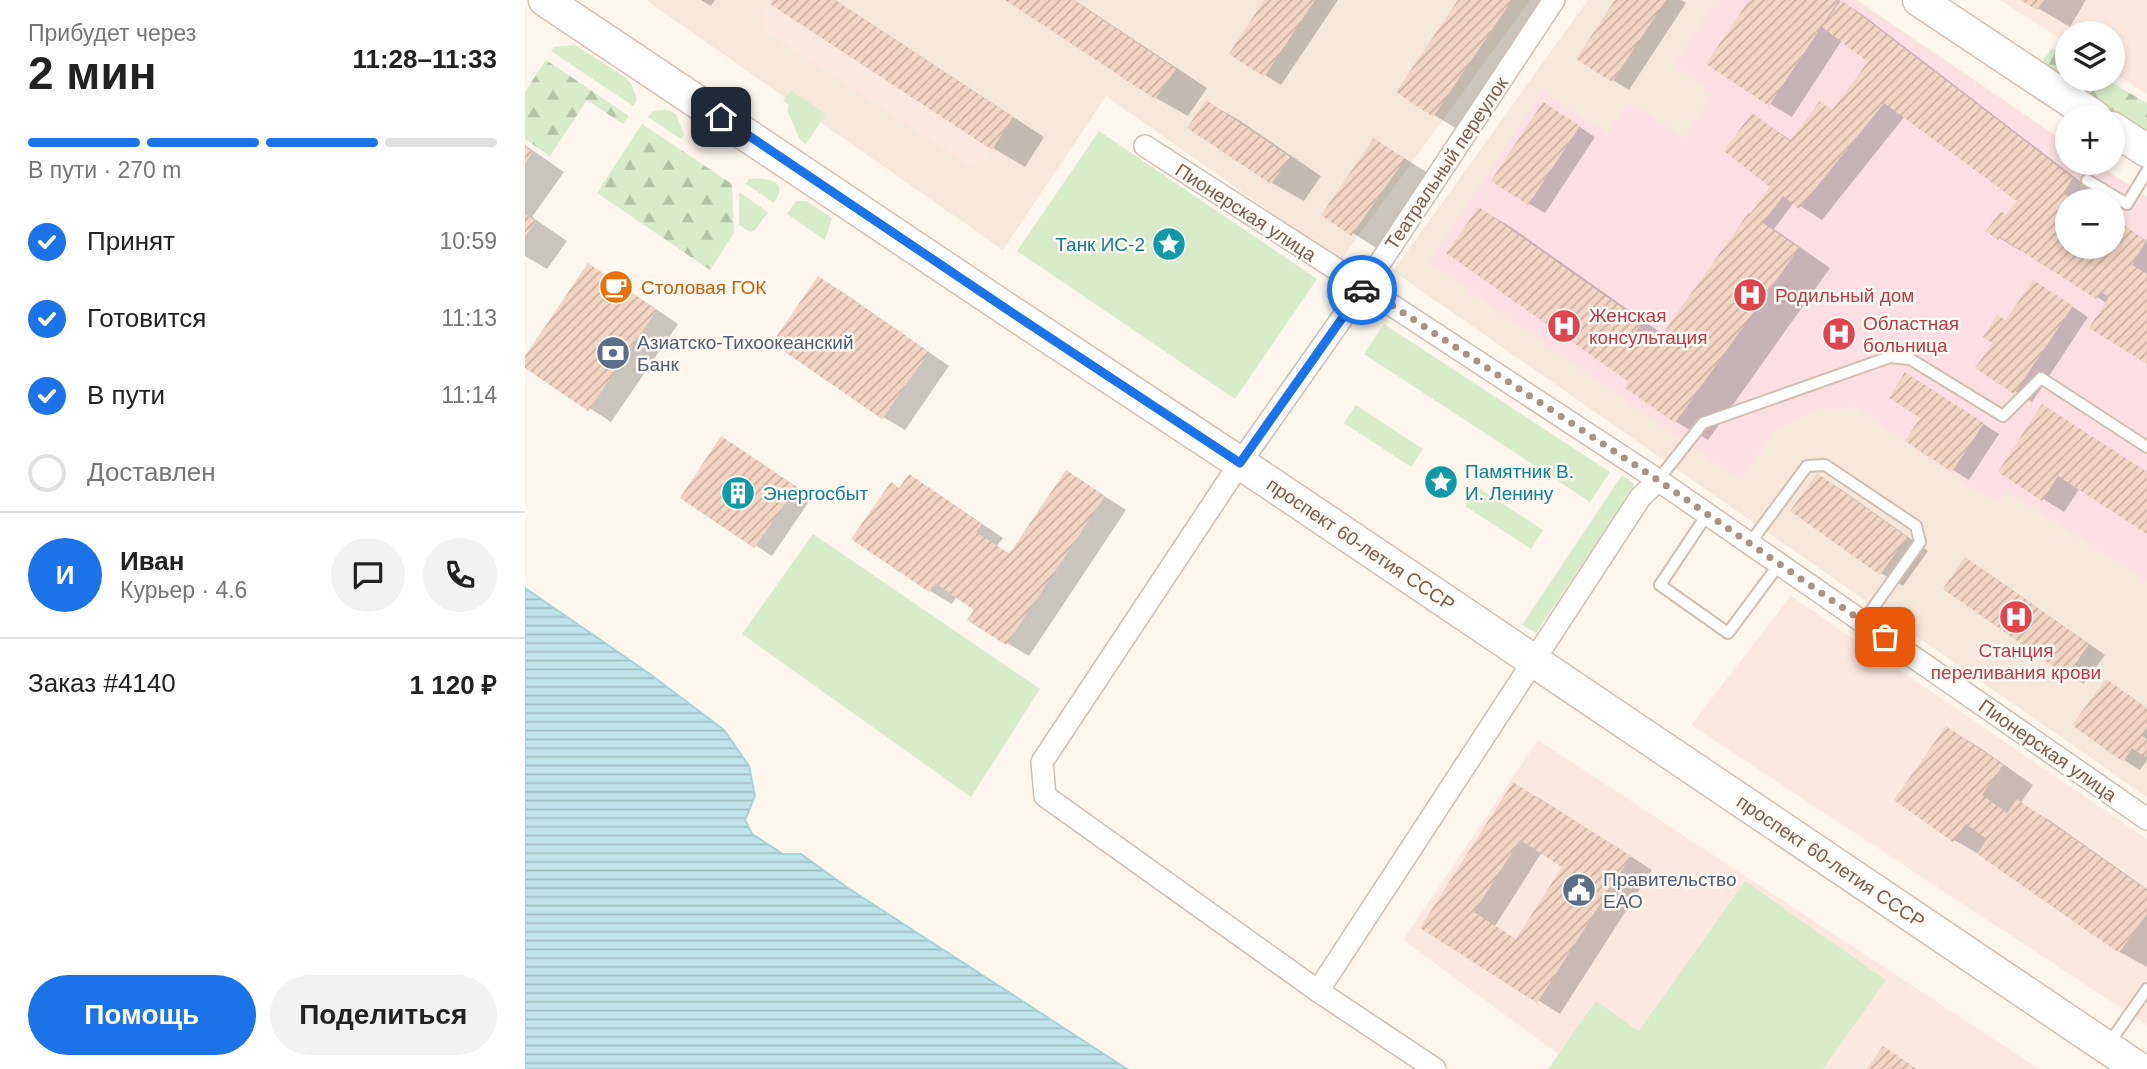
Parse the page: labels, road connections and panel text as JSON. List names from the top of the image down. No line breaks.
{"streets":{"main road":["проспект 60-летия СССР"],"street":["Театральный переулок","Пионерская улица"]},"crossings":[["Театральный переулок","Пионерская улица"],["Театральный переулок","проспект 60-летия СССР"]],"places":{"place":["Танк ИС-2","Памятник В. И. Ленину"],"cafe":["Столовая ГОК"],"hospital":["Родильный дом","Женская консультация","Областная больница","Станция переливания крови"],"bank":["Азиатско-Тихоокеанский Банк"],"building":["Энергосбыт"],"public building":["Правительство ЕАО"]},"page":{"heading":["2 мин","Прибудет через","11:28–11:33"],"panel":["Иван","Курьер · 4.6","Заказ #4140","1 120 ₽"],"map_buttons":["+","−"],"bar":"В пути · 270 m","list":[["Принят","10:59"],["Готовится","11:13"],["В пути","11:14"],"Доставлен"],"round":"И","buttons":["Помощь","Поделиться"]}}
